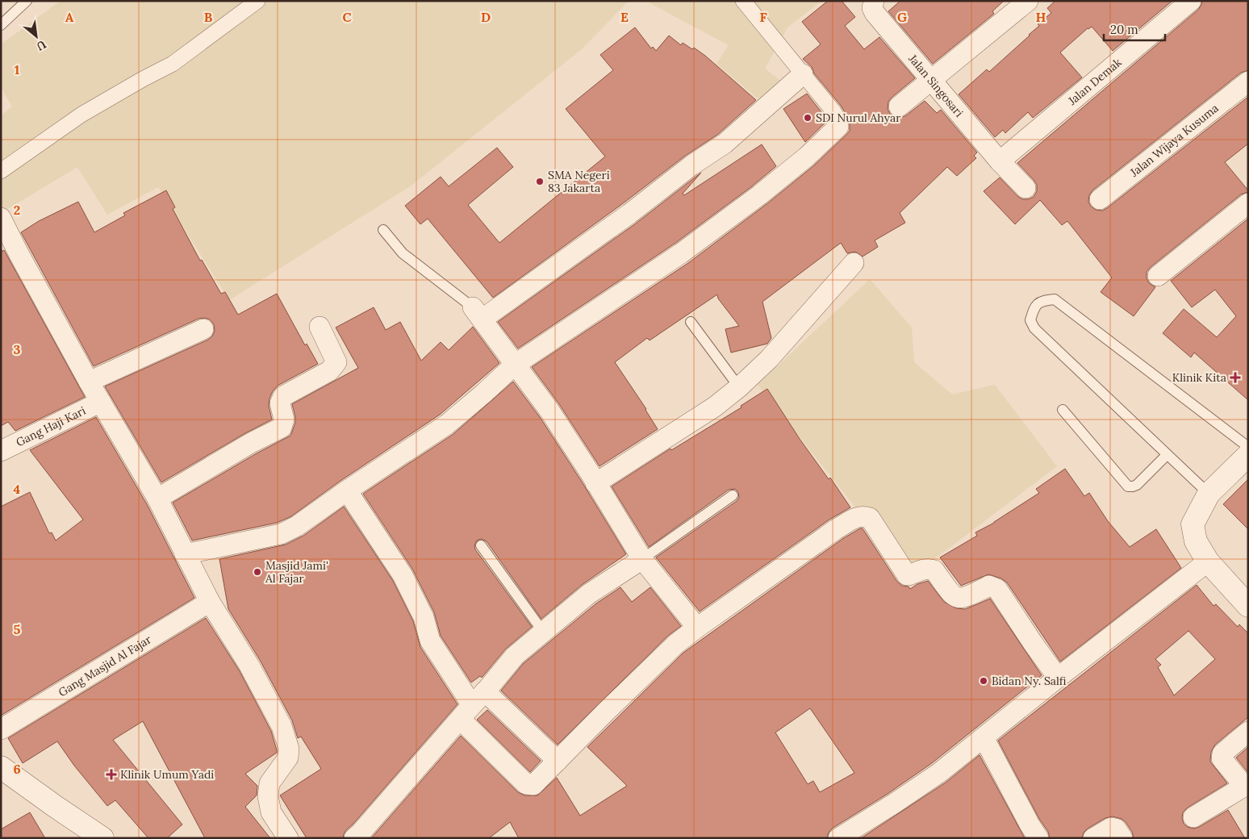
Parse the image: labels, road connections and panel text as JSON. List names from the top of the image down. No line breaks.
{"streets":{"street":["Jalan Demak","Jalan Singosari","Jalan Wijaya Kusuma","Gang Haji Kari","Gang Masjid Al Fajar"]},"crossings":[["Jalan Demak","Jalan Singosari"]],"places":{"other":["SDI Nurul Ahyar","SMA Negeri 83 Jakarta","Masjid Jami' Al Fajar","Bidan Ny. Salfi"],"health":["Klinik Kita","Klinik Umum Yadi"]},"scale_bar":"20 m","north":"bottom right","grid":{"columns":["A","B","C","D","E","F","G","H"],"rows":["1","2","3","4","5","6"]}}
